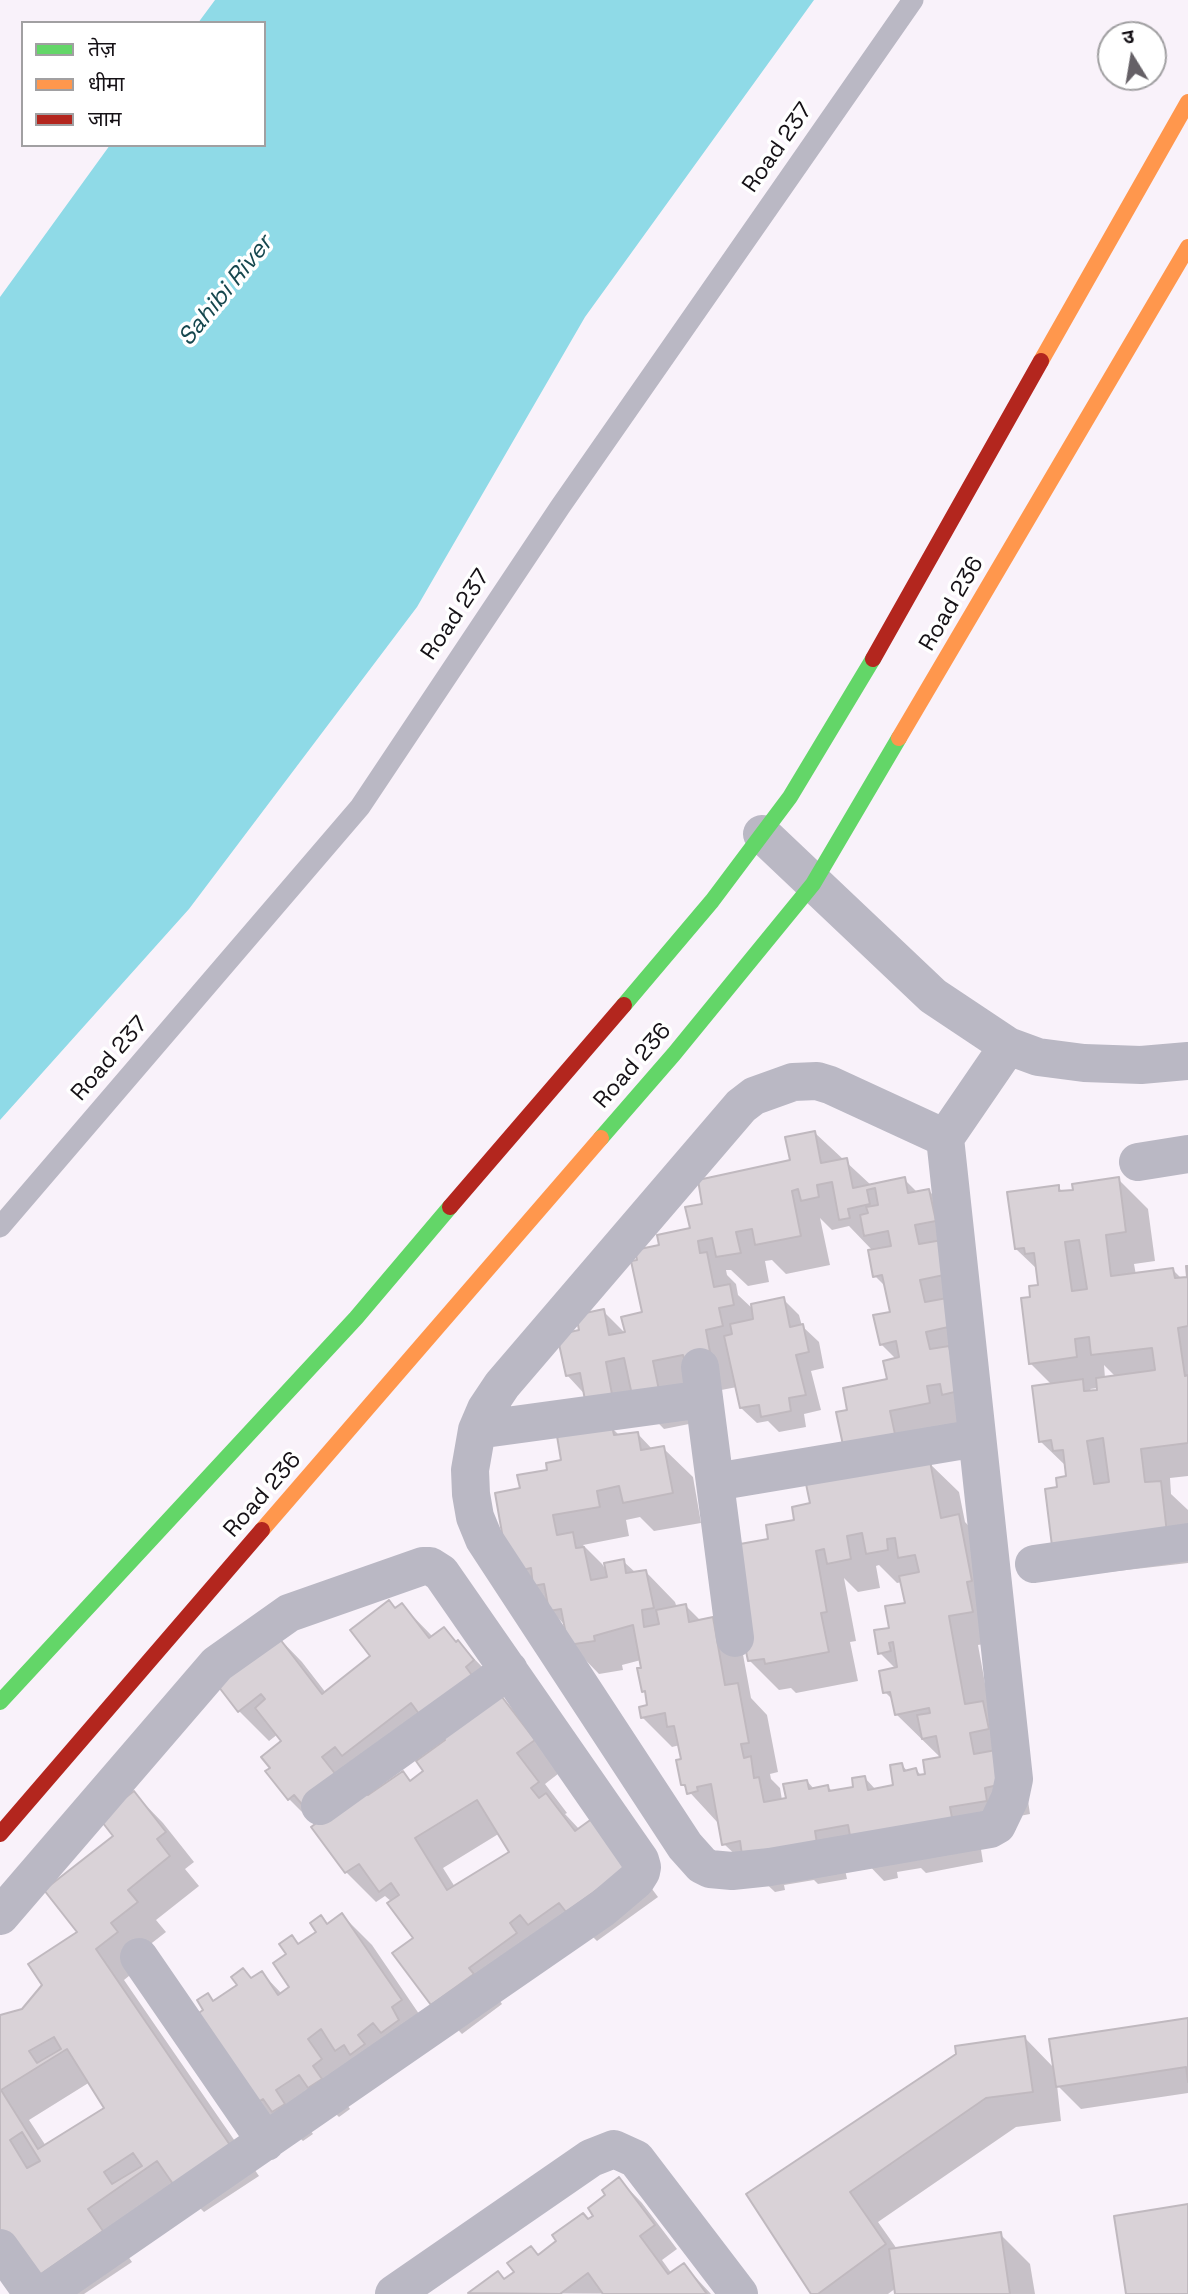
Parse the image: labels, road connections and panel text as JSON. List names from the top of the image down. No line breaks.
{"streets":{"street":["Road 236"],"lane":["Road 237"]},"water":["Sahibi River"],"legend":["तेज़","धीमा","जाम"],"north":"top"}
